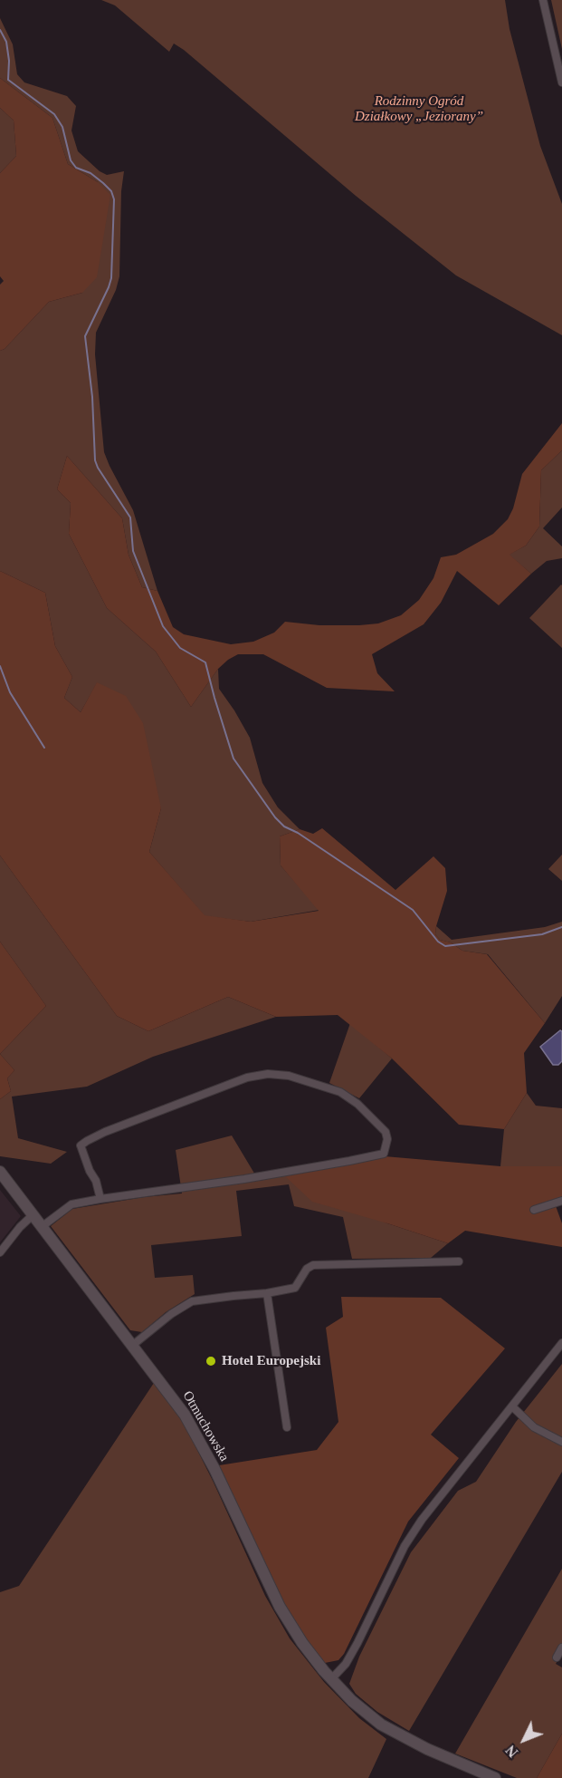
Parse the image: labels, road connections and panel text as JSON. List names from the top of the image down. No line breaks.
{"streets":{"main road":["Otmuchowska"]},"parks":["Rodzinny Ogród Działkowy „Jeziorany”"],"places":["Hotel Europejski"],"north":"bottom left"}
